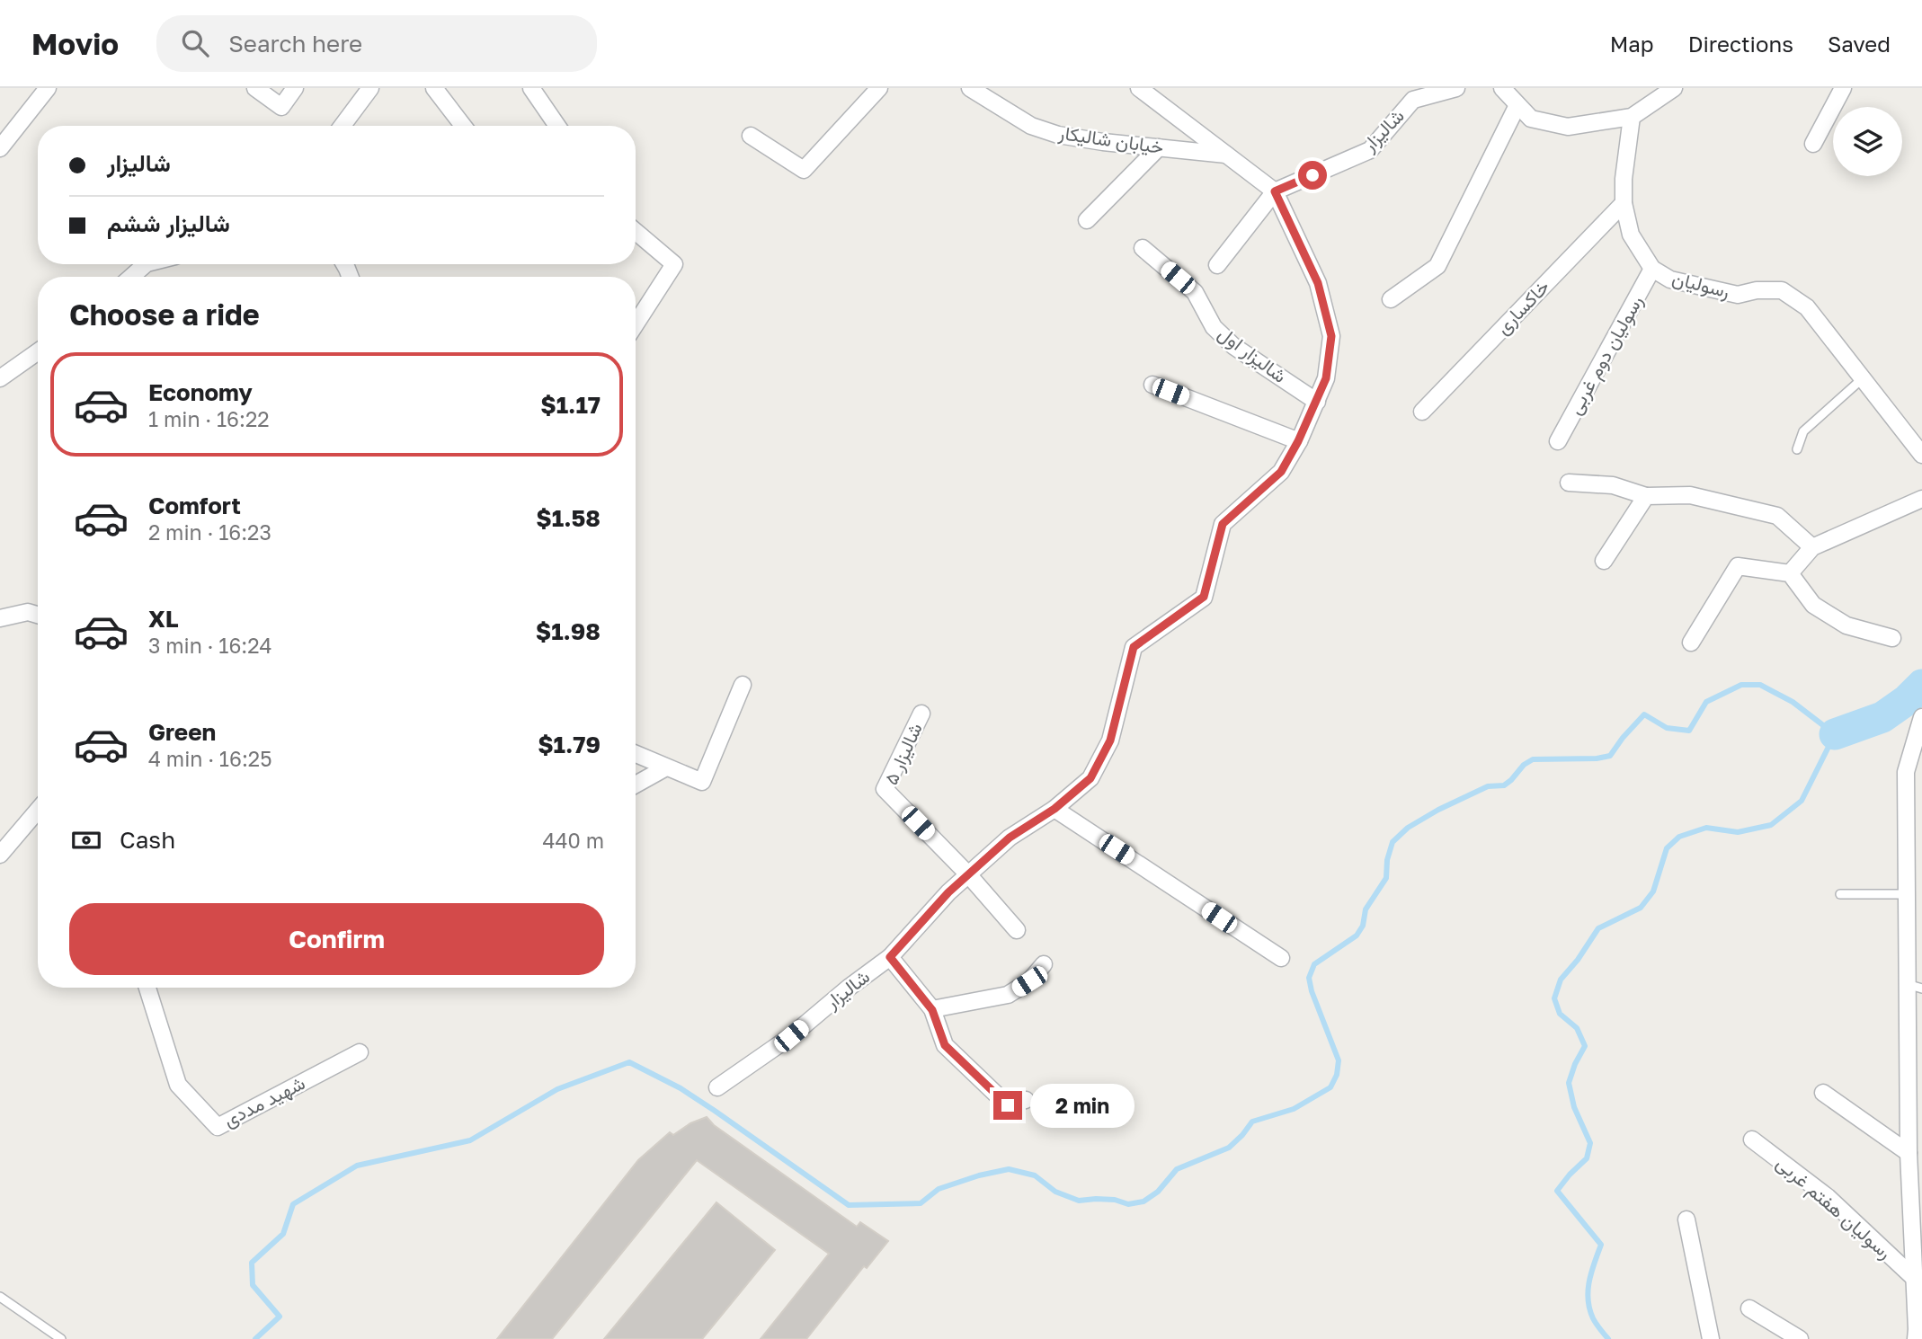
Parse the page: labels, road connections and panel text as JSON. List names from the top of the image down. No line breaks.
{"streets":{"street":["شالیزار","خیابان شالیکار","رسولیان","خاکساری","شالیزار اول","رسولیان دوم غربی","شالیزار ۵","شهید مددی","رسولیان هفتم غربی"]},"crossings":[["شالیزار","شالیزار اول"],["شالیزار","شالیزار ۵"],["رسولیان","خاکساری"],["رسولیان","رسولیان دوم غربی"]],"page":{"header":"Movio","search":"Search here","nav":["Map","Directions","Saved"],"banner":["شالیزار","شالیزار ششم"],"heading":"Choose a ride","list":[{"name":"Economy","note":"1 min · 16:22","value":"$1.17"},{"name":"Comfort","note":"2 min · 16:23","value":"$1.58"},{"name":"XL","note":"3 min · 16:24","value":"$1.98"},{"name":"Green","note":"4 min · 16:25","value":"$1.79"}],"pay":["Cash","440 m"],"buttons":"Confirm","bubble":"2 min"}}
